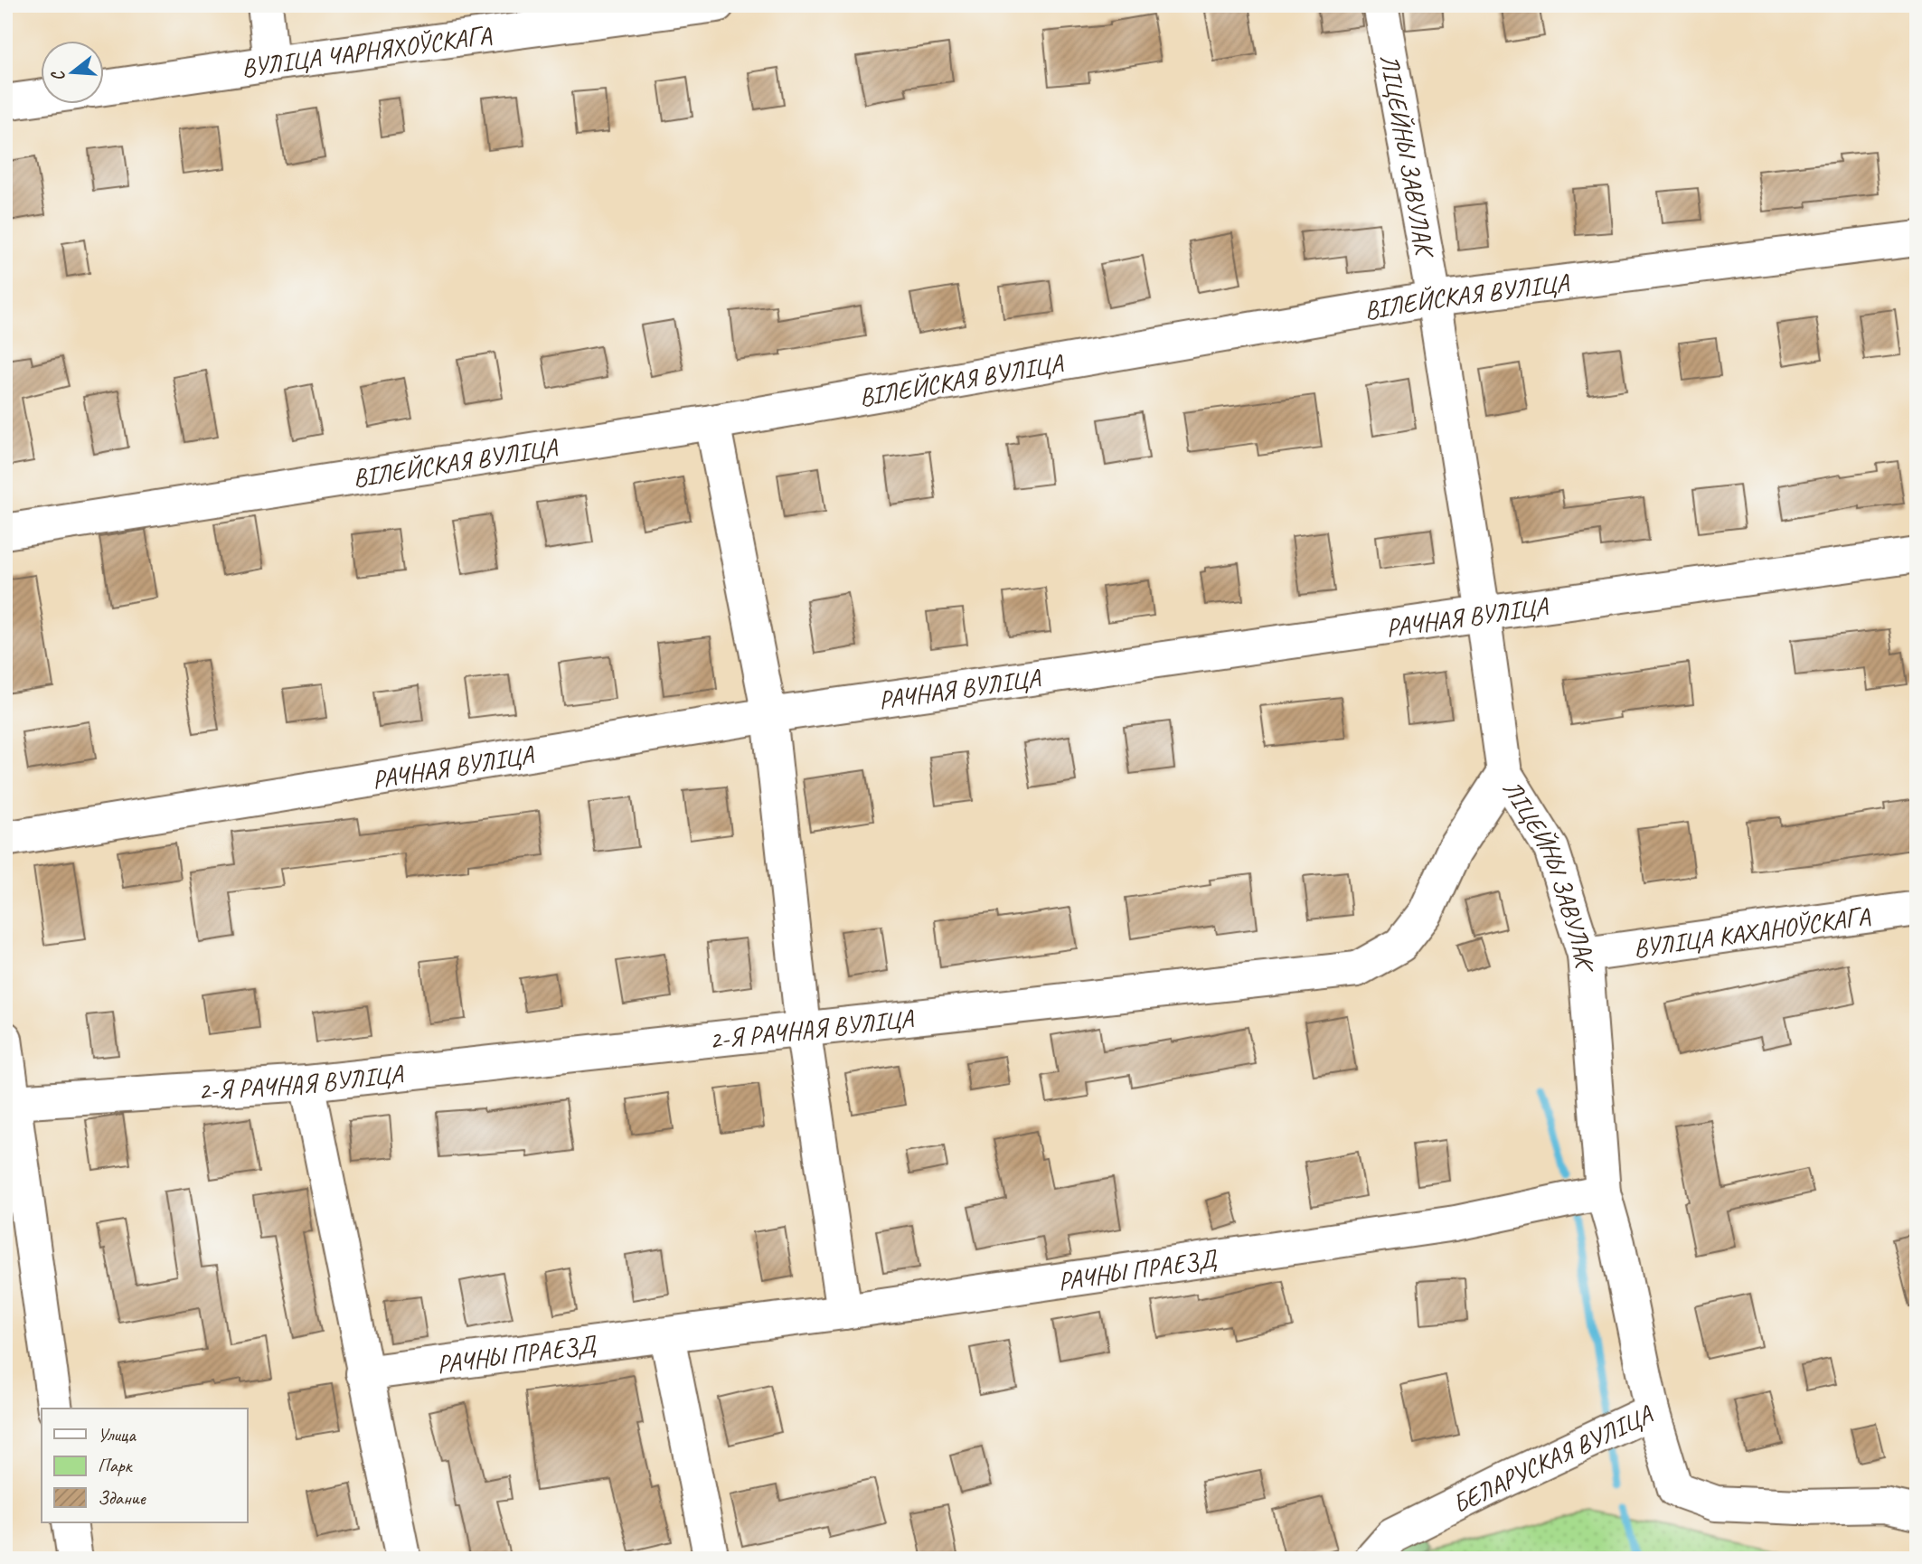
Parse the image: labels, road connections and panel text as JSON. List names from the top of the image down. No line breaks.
{"streets":{"street":["ВУЛІЦА ЧАРНЯХОЎСКАГА","ЛІЦЕЙНЫ ЗАВУЛАК","ВІЛЕЙСКАЯ ВУЛІЦА","РАЧНАЯ ВУЛІЦА","ВУЛІЦА КАХАНОЎСКАГА","2-Я РАЧНАЯ ВУЛІЦА","РАЧНЫ ПРАЕЗД","БЕЛАРУСКАЯ ВУЛІЦА"]},"crossings":[["ЛІЦЕЙНЫ ЗАВУЛАК","ВІЛЕЙСКАЯ ВУЛІЦА"],["ЛІЦЕЙНЫ ЗАВУЛАК","РАЧНАЯ ВУЛІЦА"],["ЛІЦЕЙНЫ ЗАВУЛАК","ВУЛІЦА КАХАНОЎСКАГА"],["ЛІЦЕЙНЫ ЗАВУЛАК","2-Я РАЧНАЯ ВУЛІЦА"],["ЛІЦЕЙНЫ ЗАВУЛАК","РАЧНЫ ПРАЕЗД"],["ЛІЦЕЙНЫ ЗАВУЛАК","БЕЛАРУСКАЯ ВУЛІЦА"]],"legend":["Улица","Парк","Здание"],"north":"left"}
